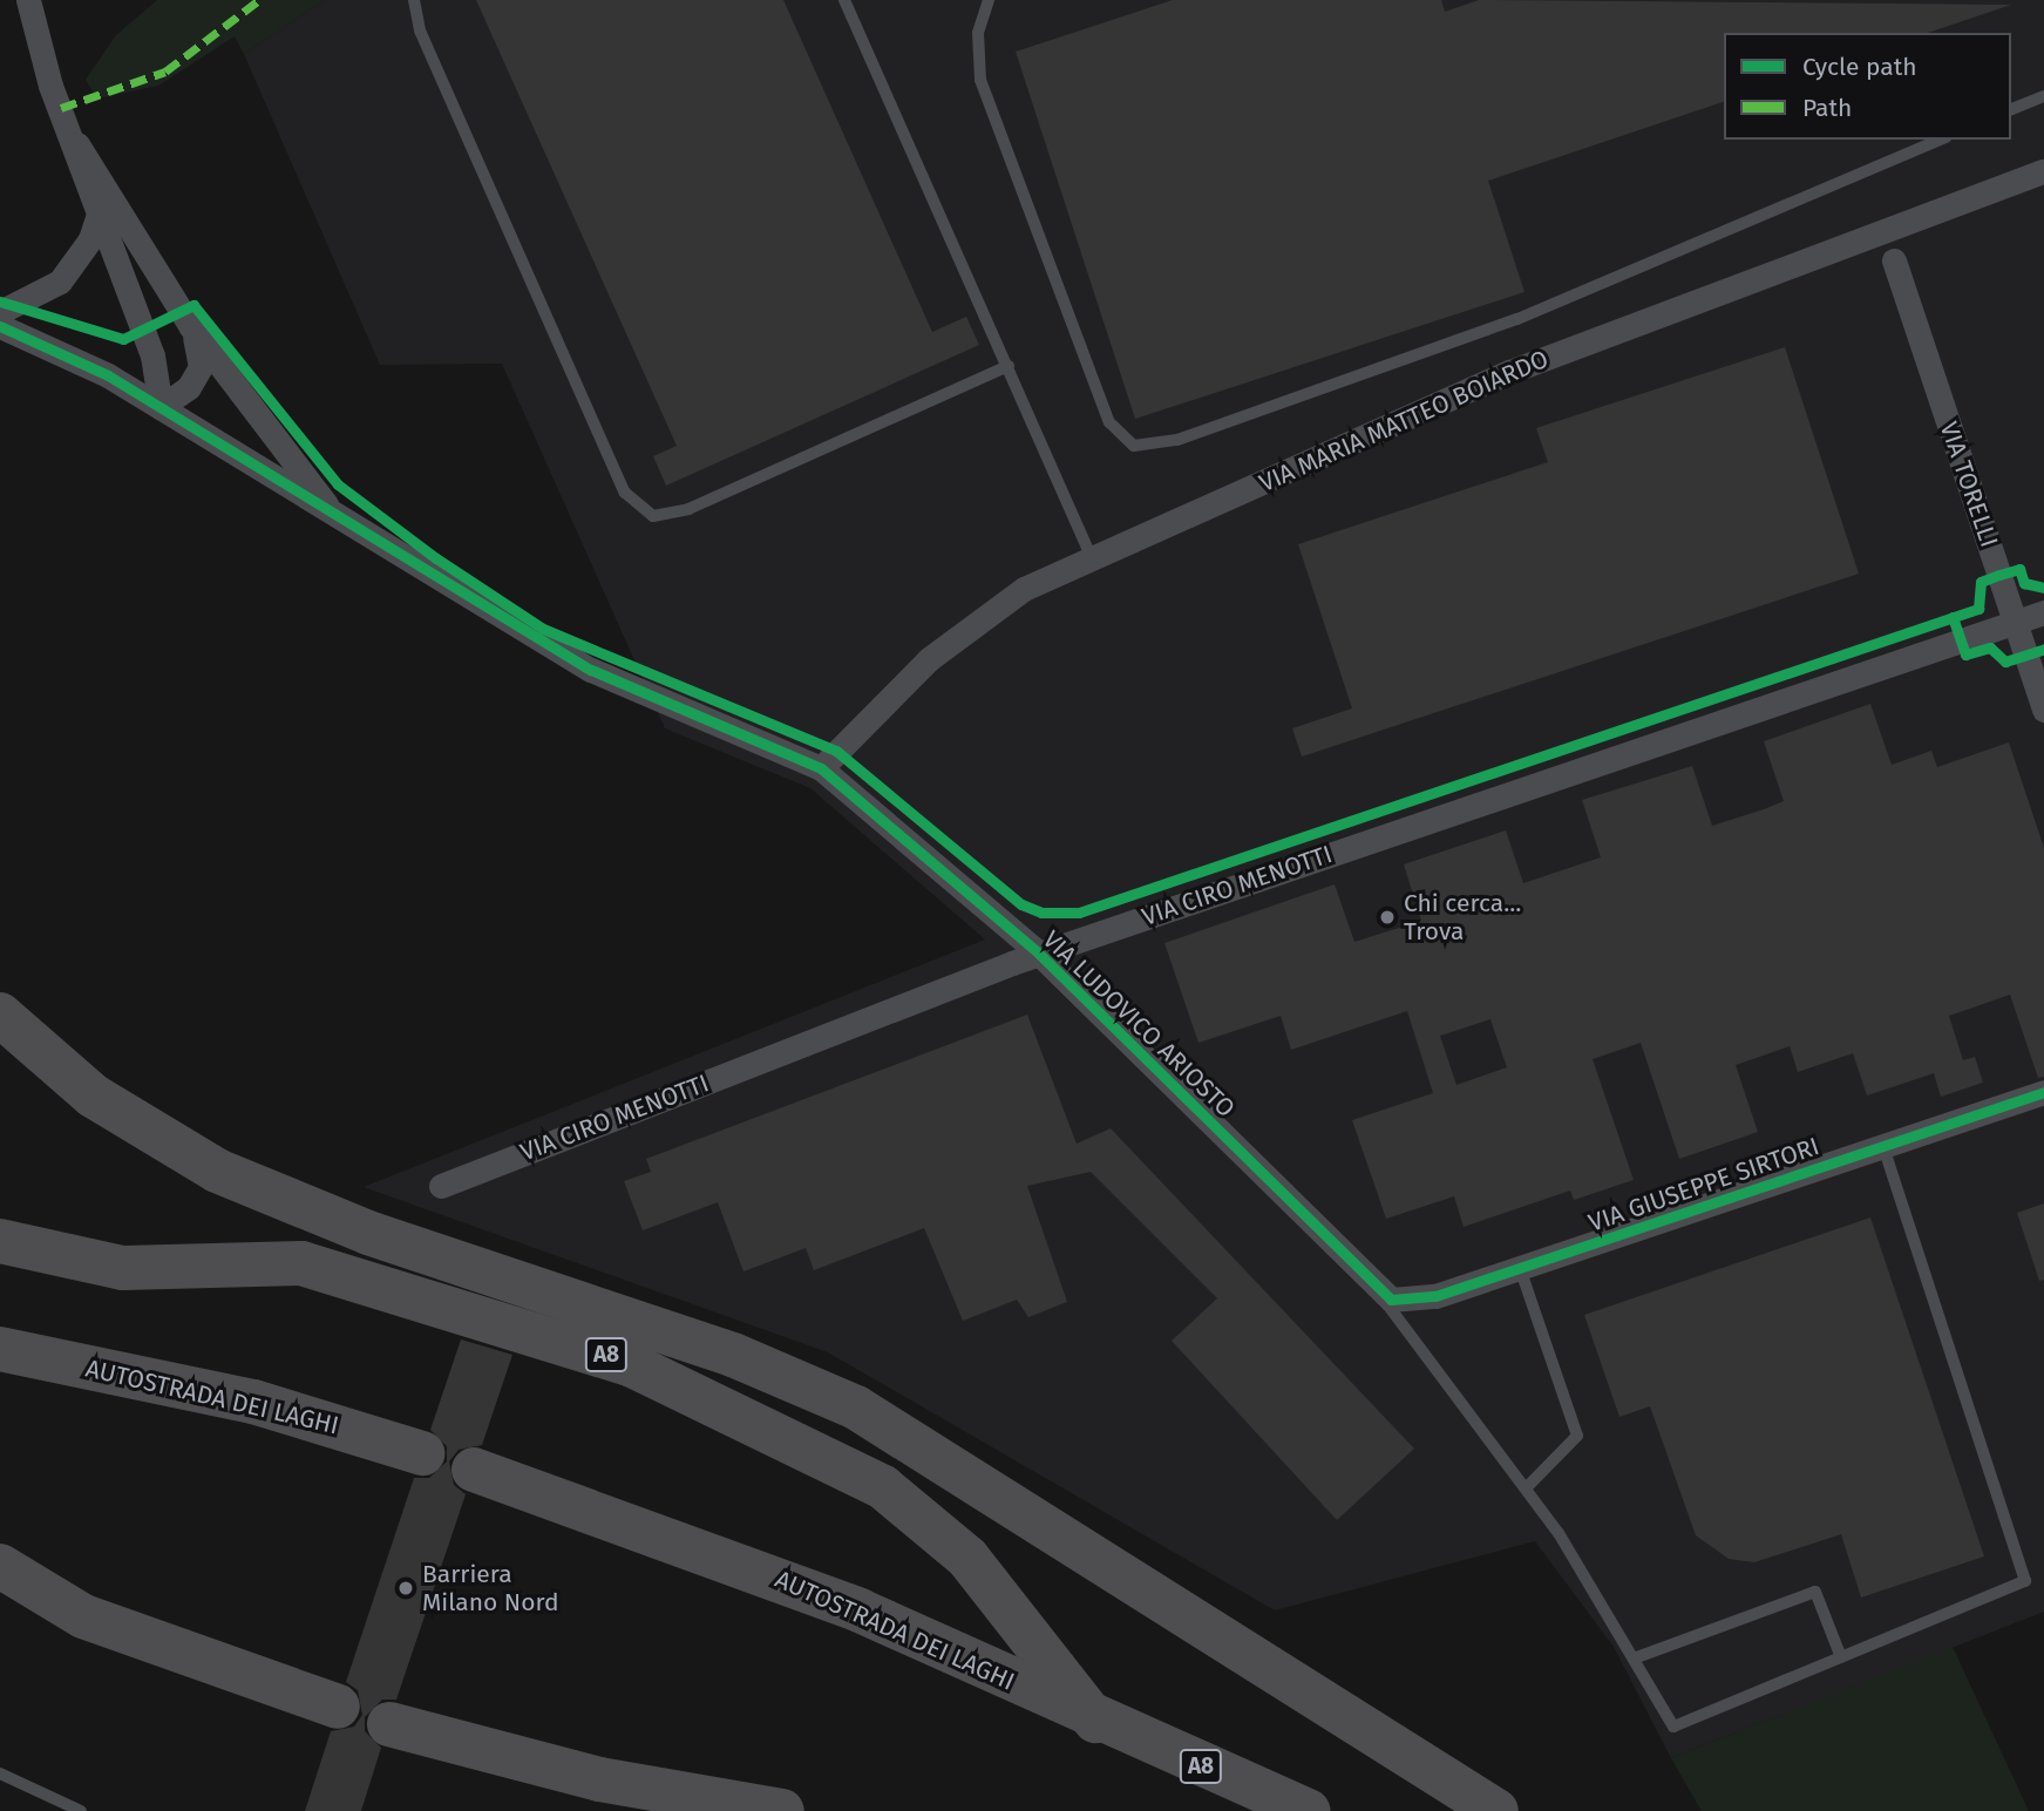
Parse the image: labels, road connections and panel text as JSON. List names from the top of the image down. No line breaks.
{"streets":{"highway":["A8","AUTOSTRADA DEI LAGHI"],"street":["VIA MARIA MATTEO BOIARDO","VIA TORELLI","VIA CIRO MENOTTI","VIA LUDOVICO ARIOSTO","VIA GIUSEPPE SIRTORI"]},"crossings":[["VIA MARIA MATTEO BOIARDO","VIA LUDOVICO ARIOSTO"],["VIA TORELLI","VIA CIRO MENOTTI"],["VIA CIRO MENOTTI","VIA LUDOVICO ARIOSTO"],["VIA LUDOVICO ARIOSTO","VIA GIUSEPPE SIRTORI"],["A8","AUTOSTRADA DEI LAGHI"]],"places":["Chi cerca... Trova","Barriera Milano Nord"],"legend":["Cycle path","Path"]}
